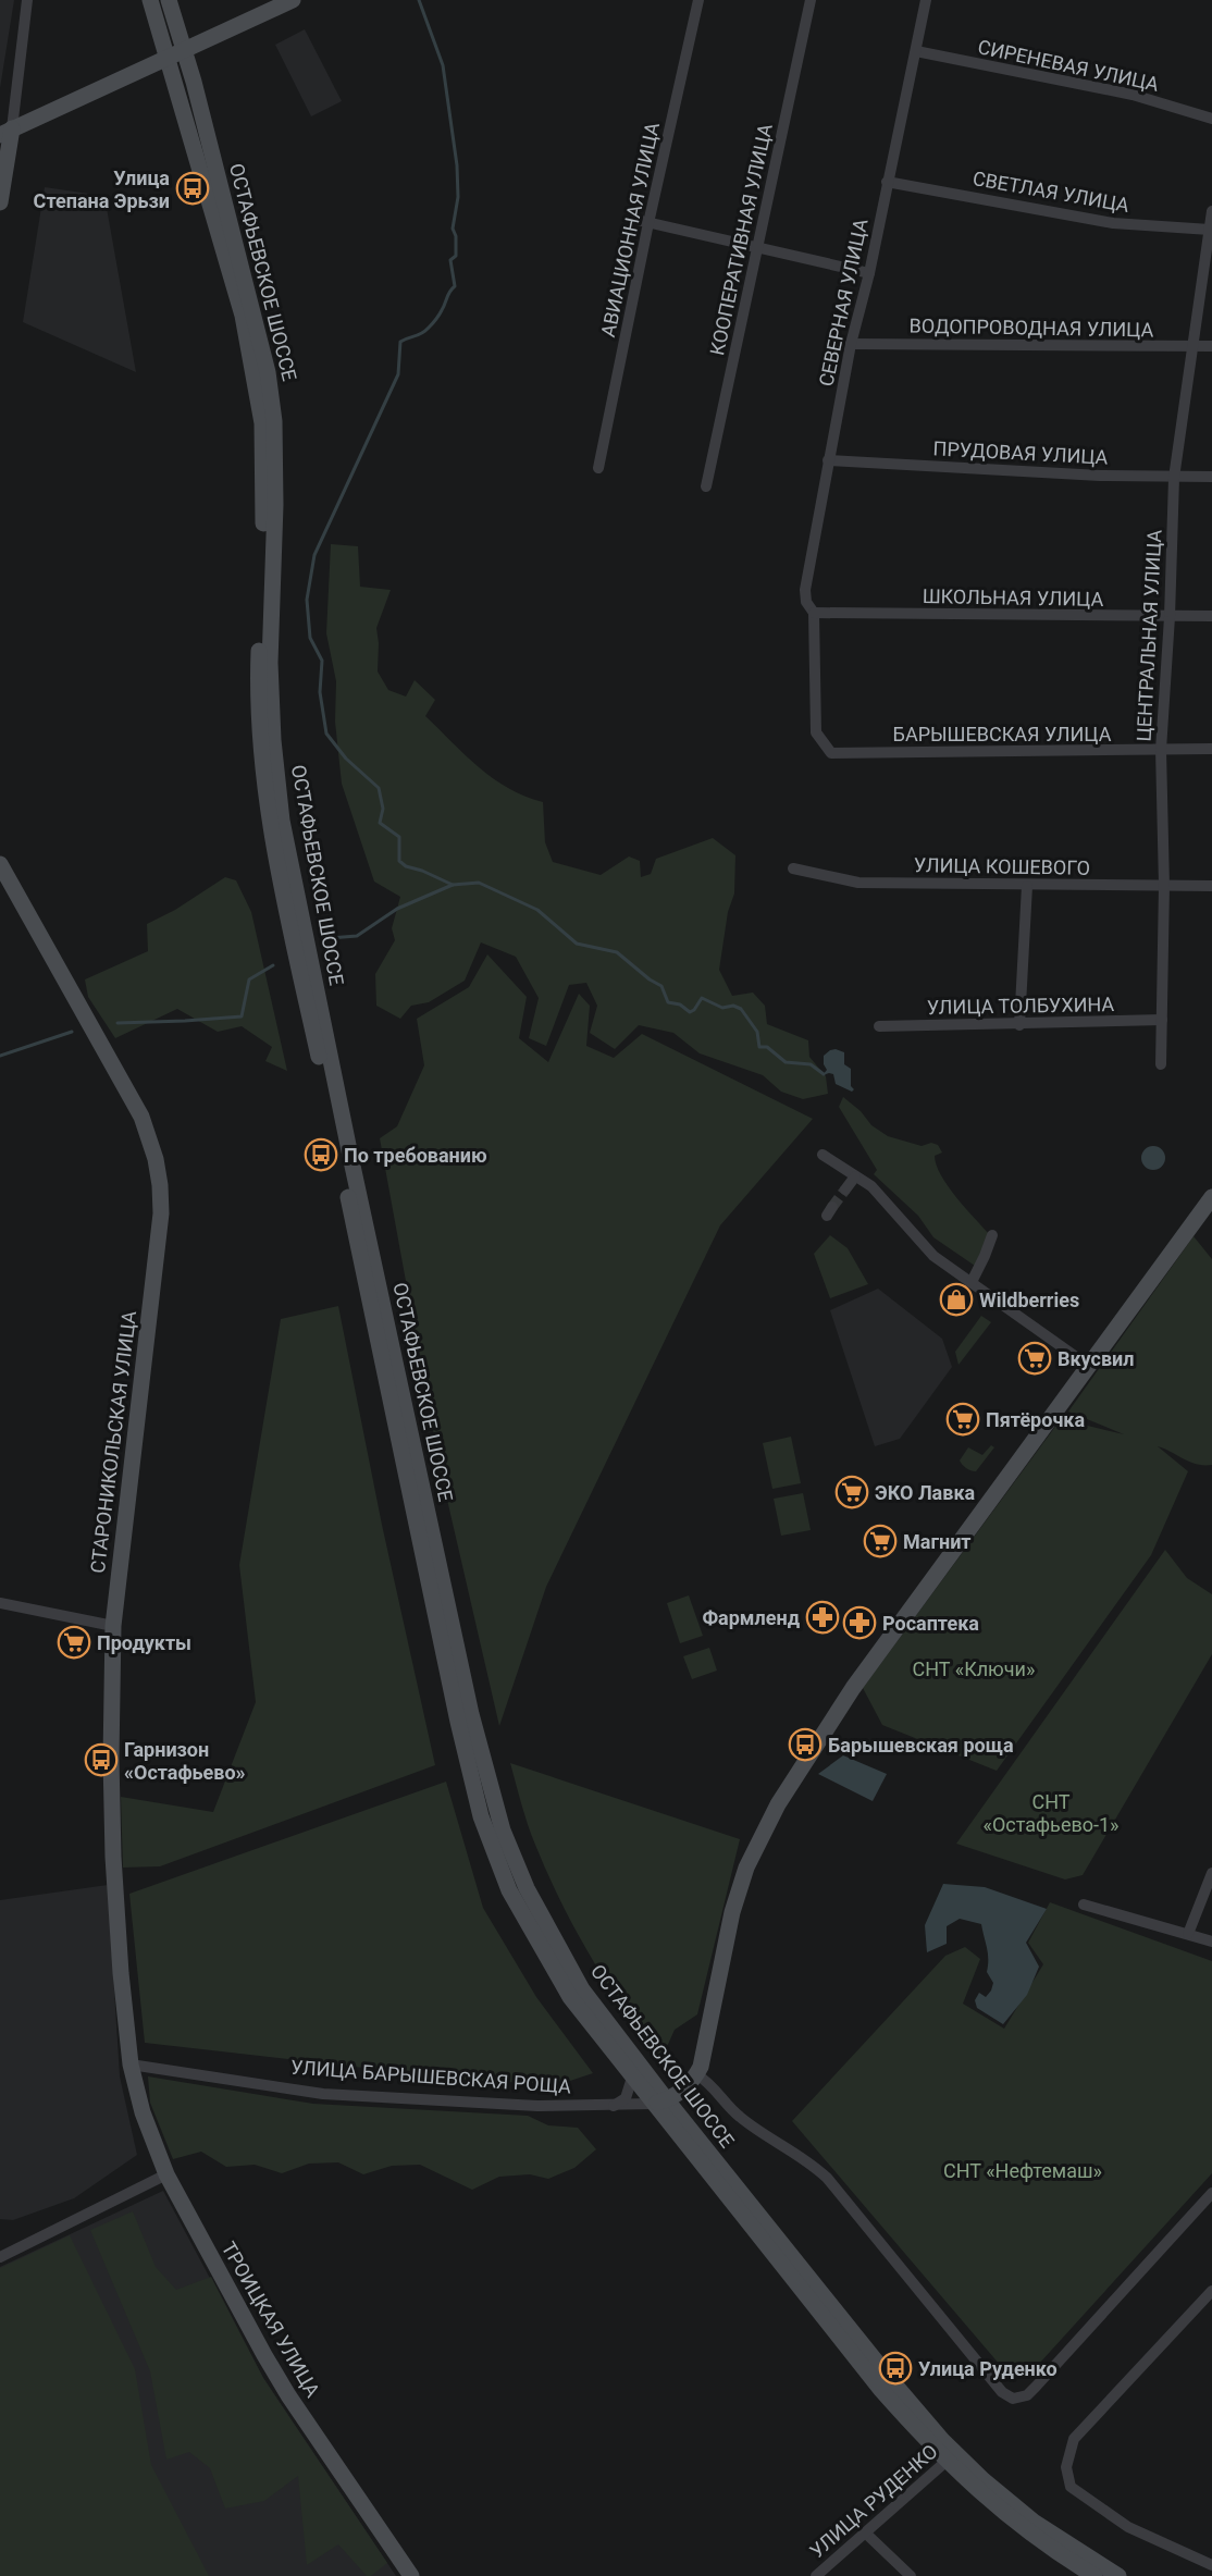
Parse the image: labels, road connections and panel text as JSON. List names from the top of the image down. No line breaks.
{"streets":{"main road":["ОСТАФЬЕВСКОЕ ШОССЕ","СТАРОНИКОЛЬСКАЯ УЛИЦА","ТРОИЦКАЯ УЛИЦА"],"street":["СИРЕНЕВАЯ УЛИЦА","СВЕТЛАЯ УЛИЦА","АВИАЦИОННАЯ УЛИЦА","КООПЕРАТИВНАЯ УЛИЦА","СЕВЕРНАЯ УЛИЦА","ВОДОПРОВОДНАЯ УЛИЦА","ПРУДОВАЯ УЛИЦА","ШКОЛЬНАЯ УЛИЦА","ЦЕНТРАЛЬНАЯ УЛИЦА","БАРЫШЕВСКАЯ УЛИЦА","УЛИЦА КОШЕВОГО","УЛИЦА ТОЛБУХИНА","УЛИЦА БАРЫШЕВСКАЯ РОЩА","УЛИЦА РУДЕНКО"]},"crossings":[["СИРЕНЕВАЯ УЛИЦА","СЕВЕРНАЯ УЛИЦА"],["СВЕТЛАЯ УЛИЦА","СЕВЕРНАЯ УЛИЦА"],["СВЕТЛАЯ УЛИЦА","ЦЕНТРАЛЬНАЯ УЛИЦА"],["ОСТАФЬЕВСКОЕ ШОССЕ","УЛИЦА БАРЫШЕВСКАЯ РОЩА"],["ОСТАФЬЕВСКОЕ ШОССЕ","УЛИЦА РУДЕНКО"],["СЕВЕРНАЯ УЛИЦА","ВОДОПРОВОДНАЯ УЛИЦА"],["СЕВЕРНАЯ УЛИЦА","ПРУДОВАЯ УЛИЦА"],["СЕВЕРНАЯ УЛИЦА","ШКОЛЬНАЯ УЛИЦА"],["СЕВЕРНАЯ УЛИЦА","БАРЫШЕВСКАЯ УЛИЦА"],["ВОДОПРОВОДНАЯ УЛИЦА","ЦЕНТРАЛЬНАЯ УЛИЦА"],["ПРУДОВАЯ УЛИЦА","ЦЕНТРАЛЬНАЯ УЛИЦА"],["ШКОЛЬНАЯ УЛИЦА","ЦЕНТРАЛЬНАЯ УЛИЦА"],["ЦЕНТРАЛЬНАЯ УЛИЦА","БАРЫШЕВСКАЯ УЛИЦА"],["ЦЕНТРАЛЬНАЯ УЛИЦА","УЛИЦА КОШЕВОГО"],["ЦЕНТРАЛЬНАЯ УЛИЦА","УЛИЦА ТОЛБУХИНА"],["СТАРОНИКОЛЬСКАЯ УЛИЦА","УЛИЦА БАРЫШЕВСКАЯ РОЩА"],["СТАРОНИКОЛЬСКАЯ УЛИЦА","ТРОИЦКАЯ УЛИЦА"],["УЛИЦА БАРЫШЕВСКАЯ РОЩА","ТРОИЦКАЯ УЛИЦА"]],"parks":["СНТ «Ключи»","СНТ «Остафьево-1»","СНТ «Нефтемаш»"],"places":{"bus stop":["Улица Степана Эрьзи","По требованию","Барышевская роща","Гарнизон «Остафьево»","Улица Руденко"],"shop":["Wildberries"],"supermarket":["Вкусвил","Пятёрочка","ЭКО Лавка","Магнит","Продукты"],"pharmacy":["Фармленд","Росаптека"]}}
